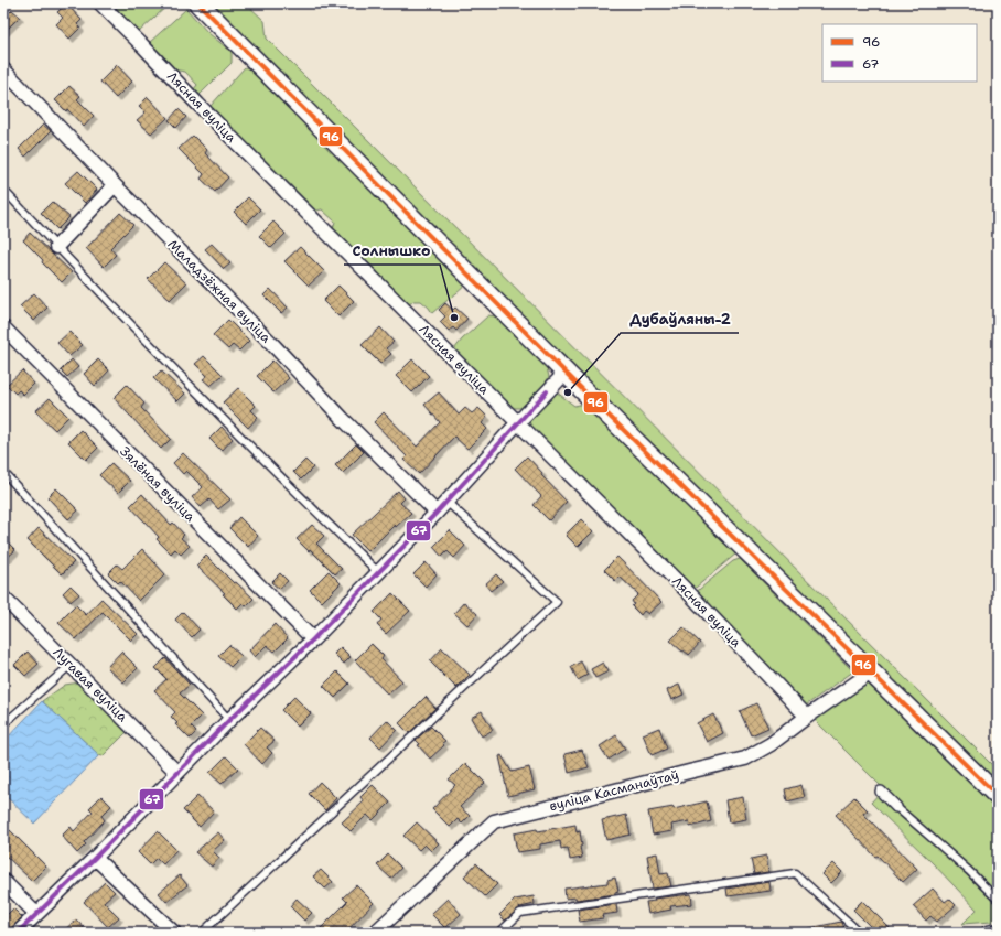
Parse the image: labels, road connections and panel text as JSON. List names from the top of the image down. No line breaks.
{"streets":{"street":["Лясная вуліца","Маладзёжная вуліца","Зялёная вуліца","Лугавая вуліца","вуліца Касманаўтаў"]},"crossings":[["Лясная вуліца","вуліца Касманаўтаў"]],"places":["Солнышко","Дубаўляны-2"],"lines":["transit line 96","transit line 67"],"legend":["96","67"]}
